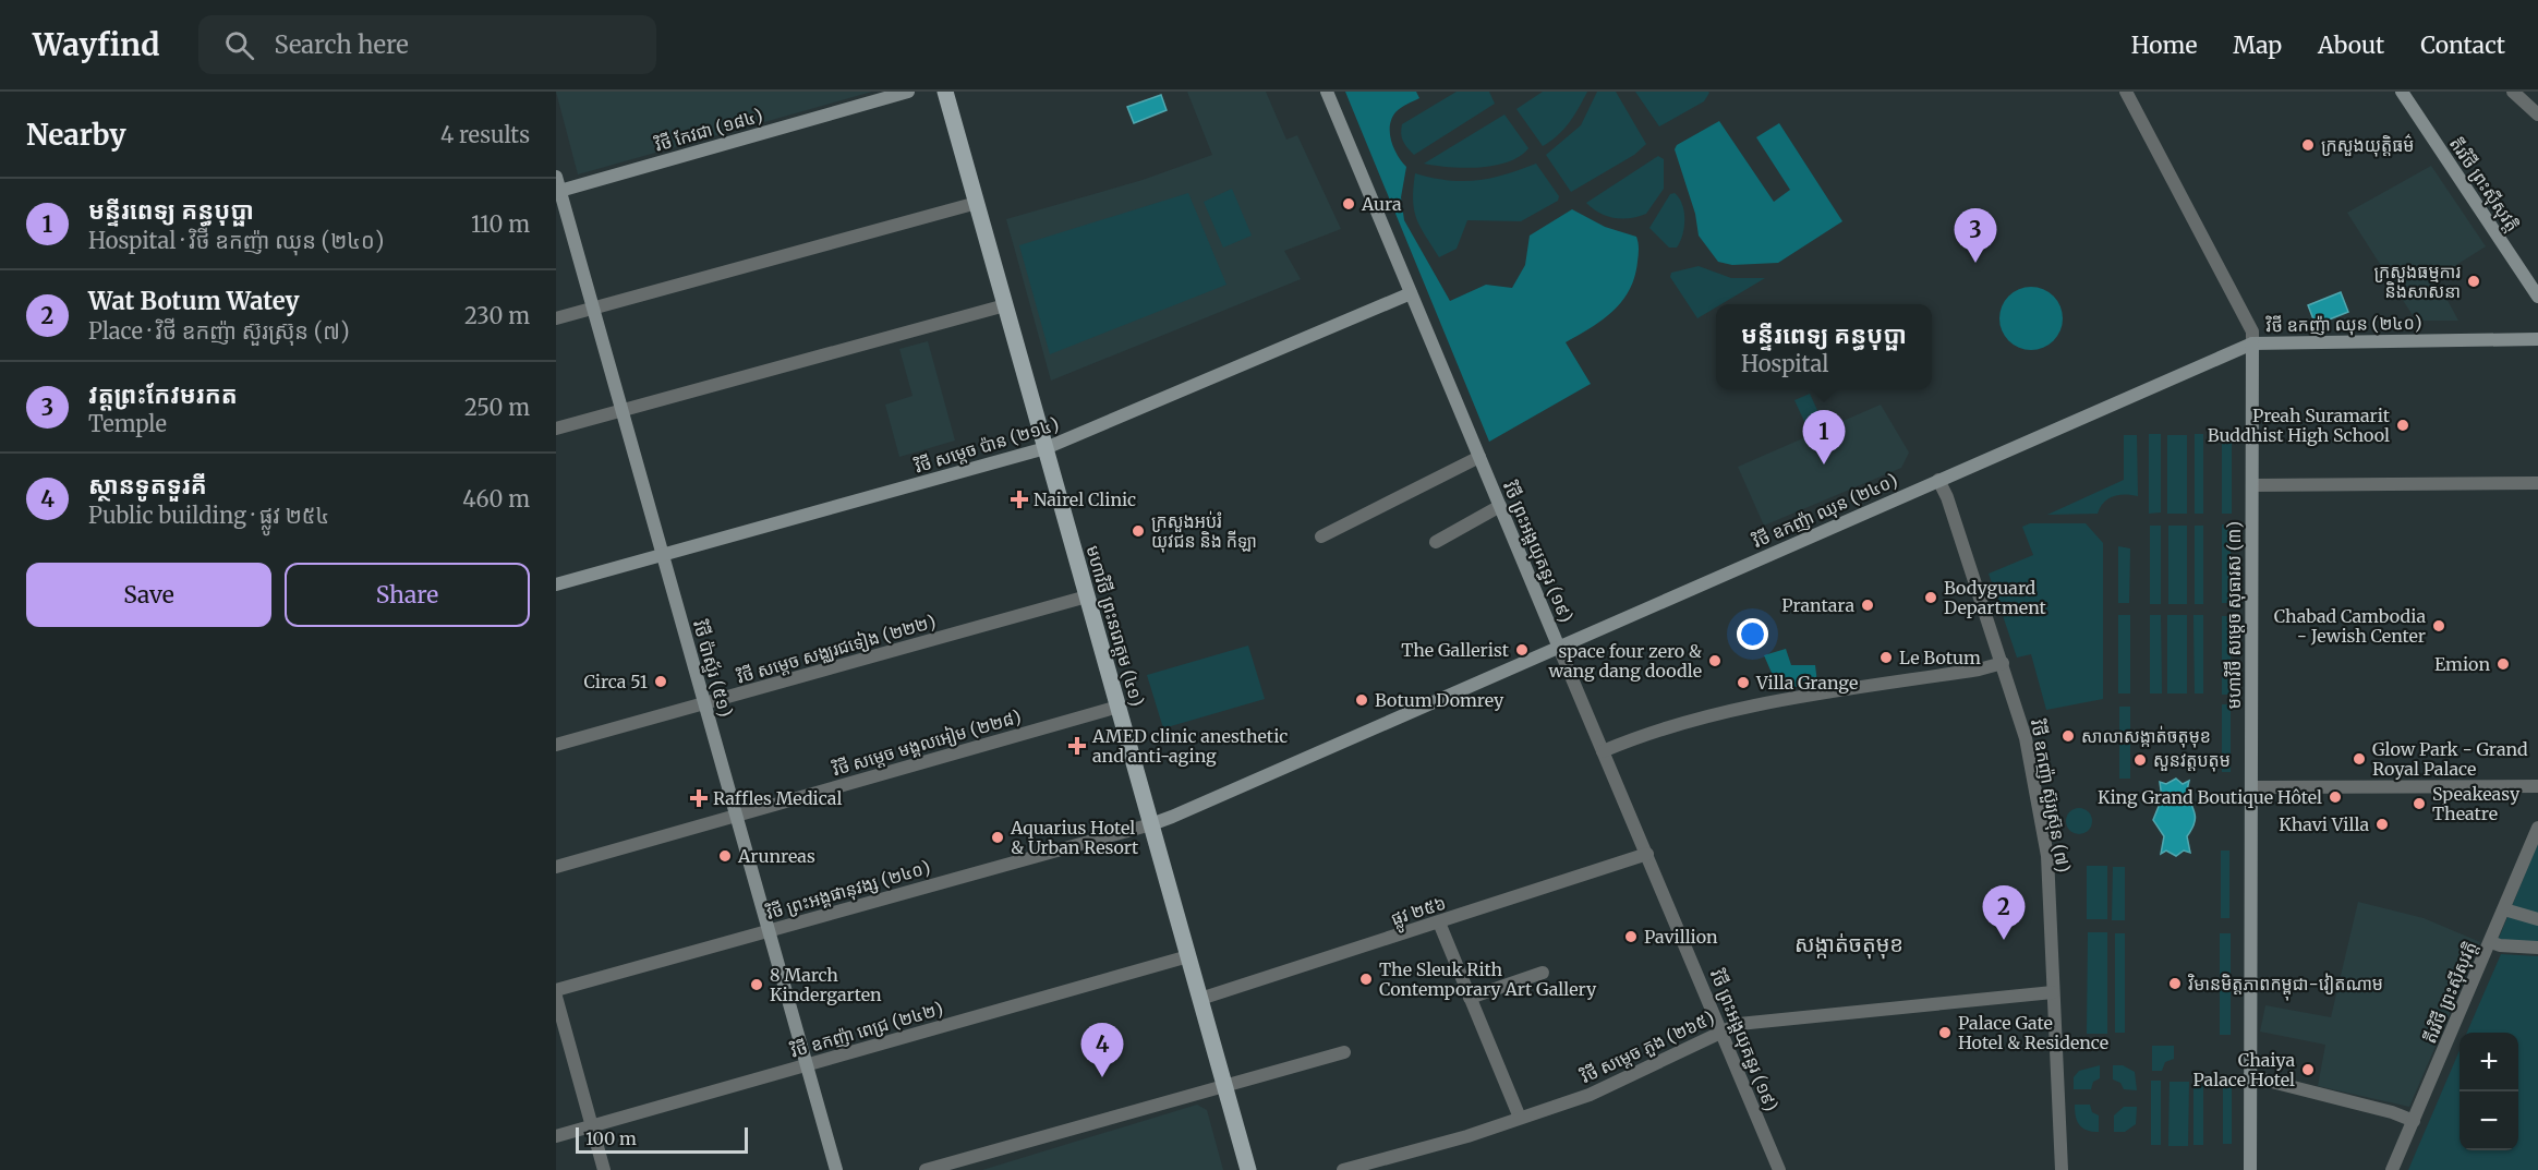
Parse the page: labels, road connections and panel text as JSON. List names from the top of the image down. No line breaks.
{"streets":{"main road":["មហាវិថី ព្រះនរោត្តម (៤១)"],"street":["វិថី កែវជា (១៨៤)","តីរវិថី ព្រះស៊ីសុវត្តិ","វិថី ឧកញ៉ា ឈុន (២៤០)","វិថី សម្តេច ប៉ាន (២១៤)","វិថី ព្រះអង្គយុគន្ធរ (១៩)","មហាវិថី សម្តេច សុធារស (៣)","វិថី សម្តេច សង្ឈរជទៀង (២២២)","វិថី ប៉ាស្ទ័រ (៥១)","វិថី សម្តេច មង្គលអៀម (២២៨)","វិថី ឧកញ៉ា ស៊ួរស៊្រុន (៧)","វិថី ព្រះអង្គផានុវង្ស (២៤០)","ផ្លូវ ២៥៦","វិថី ឧកញ៉ា ពេជ្រ (២៤២)","វិថី សម្តេច ភួង (២៦៥)"]},"crossings":[["វិថី កែវជា (១៨៤)","វិថី ប៉ាស្ទ័រ (៥១)"],["វិថី ឧកញ៉ា ឈុន (២៤០)","វិថី ព្រះអង្គយុគន្ធរ (១៩)"],["វិថី ឧកញ៉ា ឈុន (២៤០)","មហាវិថី សម្តេច សុធារស (៣)"],["វិថី ឧកញ៉ា ឈុន (២៤០)","មហាវិថី ព្រះនរោត្តម (៤១)"],["វិថី ឧកញ៉ា ឈុន (២៤០)","វិថី ឧកញ៉ា ស៊ួរស៊្រុន (៧)"],["វិថី ឧកញ៉ា ឈុន (២៤០)","វិថី ព្រះអង្គផានុវង្ស (២៤០)"],["វិថី សម្តេច ប៉ាន (២១៤)","វិថី ព្រះអង្គយុគន្ធរ (១៩)"],["វិថី សម្តេច ប៉ាន (២១៤)","មហាវិថី ព្រះនរោត្តម (៤១)"],["វិថី សម្តេច ប៉ាន (២១៤)","វិថី ប៉ាស្ទ័រ (៥១)"],["វិថី ព្រះអង្គយុគន្ធរ (១៩)","ផ្លូវ ២៥៦"],["វិថី ព្រះអង្គយុគន្ធរ (១៩)","វិថី សម្តេច ភួង (២៦៥)"],["មហាវិថី ព្រះនរោត្តម (៤១)","វិថី សម្តេច សង្ឈរជទៀង (២២២)"],["មហាវិថី ព្រះនរោត្តម (៤១)","វិថី សម្តេច មង្គលអៀម (២២៨)"],["មហាវិថី ព្រះនរោត្តម (៤១)","វិថី ព្រះអង្គផានុវង្ស (២៤០)"],["មហាវិថី ព្រះនរោត្តម (៤១)","ផ្លូវ ២៥៦"],["មហាវិថី ព្រះនរោត្តម (៤១)","វិថី ឧកញ៉ា ពេជ្រ (២៤២)"],["វិថី សម្តេច សង្ឈរជទៀង (២២២)","វិថី ប៉ាស្ទ័រ (៥១)"],["វិថី ប៉ាស្ទ័រ (៥១)","វិថី សម្តេច មង្គលអៀម (២២៨)"],["វិថី ប៉ាស្ទ័រ (៥១)","វិថី ព្រះអង្គផានុវង្ស (២៤០)"],["វិថី ប៉ាស្ទ័រ (៥១)","វិថី ឧកញ៉ា ពេជ្រ (២៤២)"],["វិថី ឧកញ៉ា ស៊ួរស៊្រុន (៧)","វិថី សម្តេច ភួង (២៦៥)"]],"districts":["សង្កាត់ចតុមុខ"],"places":{"other":["ក្រសួងយុត្ដិធម៌","Aura","ក្រសួងធម្មការ និងសាសនា","Preah Suramarit Buddhist High School","ក្រសួងអប់រំ យុវជន និង កីឡា","Bodyguard Department","Prantara","Chabad Cambodia - Jewish Center","The Gallerist","Le Botum","space four zero & wang dang doodle","Emion","Circa 51","Villa Grange","Botum Domrey","សាលាសង្កាត់ចតុមុខ","Glow Park - Grand Royal Palace","សួនវត្តបតុម","King Grand Boutique Hôtel","Speakeasy Theatre","Khavi Villa","Aquarius Hotel & Urban Resort","Arunreas","Pavillion","The Sleuk Rith Contemporary Art Gallery","វិមានមិត្តភាពកម្ពុជា-វៀតណាម","8 March Kindergarten","Palace Gate Hotel & Residence","Chaiya Palace Hotel"],"health":["Nairel Clinic","AMED clinic anesthetic and anti-aging","Raffles Medical"]},"scale_bar":"100 m","page":{"header":"Wayfind","search":"Search here","nav":["Home","Map","About","Contact"],"heading":["Nearby","4 results"],"list":[{"mark":"1","name":"មន្ទីរពេទ្យ គន្ធបុប្ផា","note":"Hospital · វិថី ឧកញ៉ា ឈុន (២៤០)","value":"110 m"},{"mark":"2","name":"Wat Botum Watey","note":"Place · វិថី ឧកញ៉ា ស៊ួរស៊្រុន (៧)","value":"230 m"},{"mark":"3","name":"វត្តព្រះកែវមរកត","note":"Temple","value":"250 m"},{"mark":"4","name":"ស្ថានទូតទួរគី","note":"Public building · ផ្លូវ ២៥៤","value":"460 m"}],"pins":["3","1","2","4"],"popup":["មន្ទីរពេទ្យ គន្ធបុប្ផា","Hospital"],"buttons":["Save","Share"],"map_buttons":["+","−"],"scale":"100 m"}}
